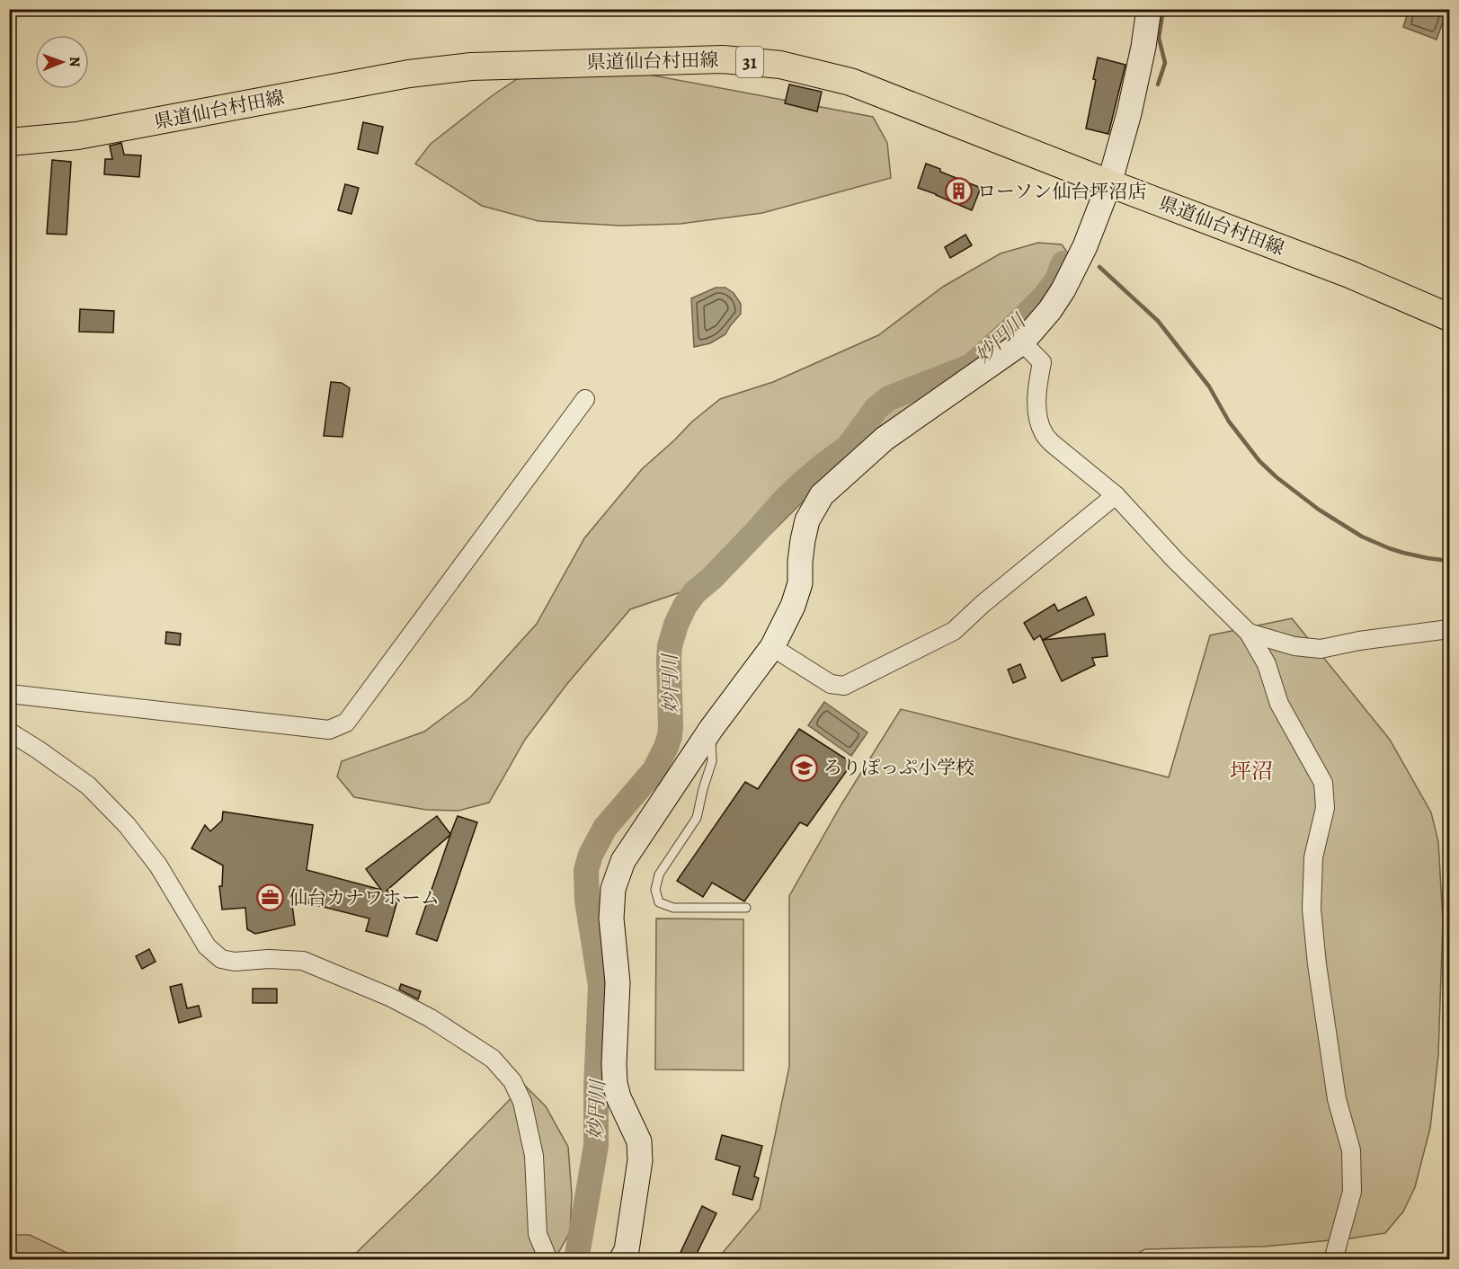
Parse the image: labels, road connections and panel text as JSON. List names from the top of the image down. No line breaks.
{"streets":{"main road":["県道仙台村田線","31"]},"districts":["坪沼"],"water":["妙円川"],"places":{"building":["ローソン仙台坪沼店"],"school or university":["ろりぽっぷ小学校"],"office":["仙台カナワホーム"]},"north":"right"}
